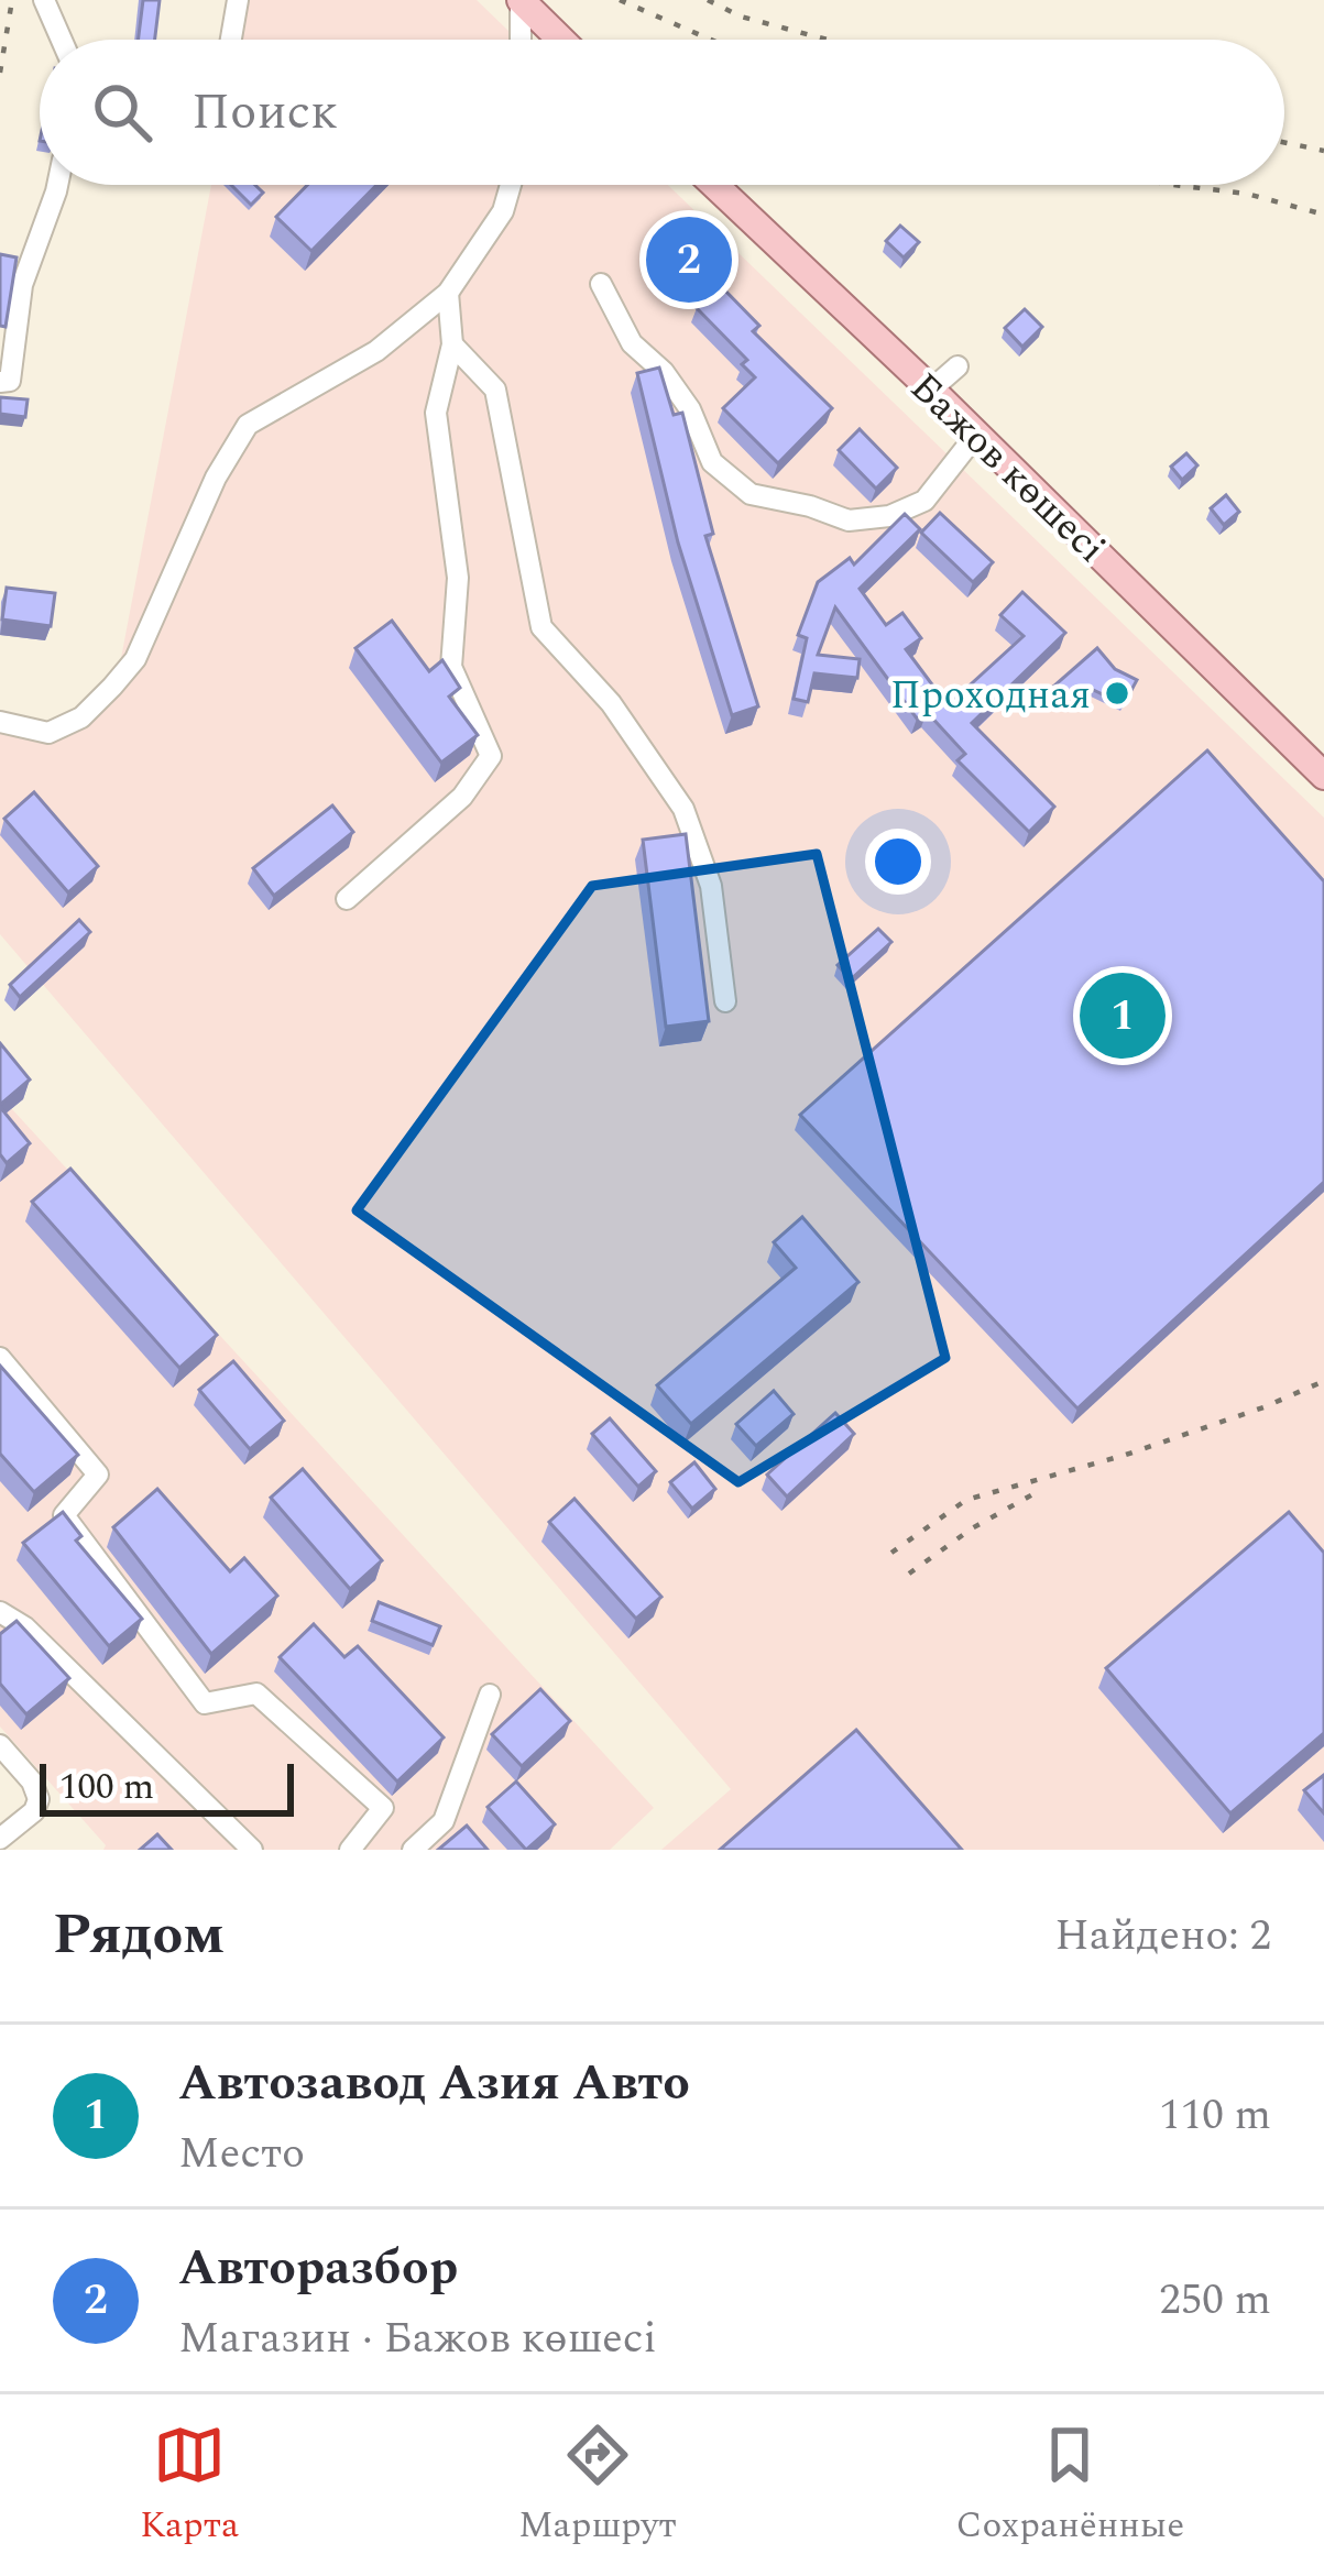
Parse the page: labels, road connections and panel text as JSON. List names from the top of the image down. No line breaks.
{"streets":{"main road":["Бажов көшесі"]},"places":["Проходная"],"scale_bar":"100 m","page":{"search":"Поиск","pins":["2","1"],"scale":"100 m","heading":["Рядом","Найдено: 2"],"list":[{"mark":"1","name":"Автозавод Азия Авто","note":"Место","value":"110 m"},{"mark":"2","name":"Авторазбор","note":"Магазин · Бажов көшесі","value":"250 m"}],"nav":["Карта","Маршрут","Сохранённые"]}}
